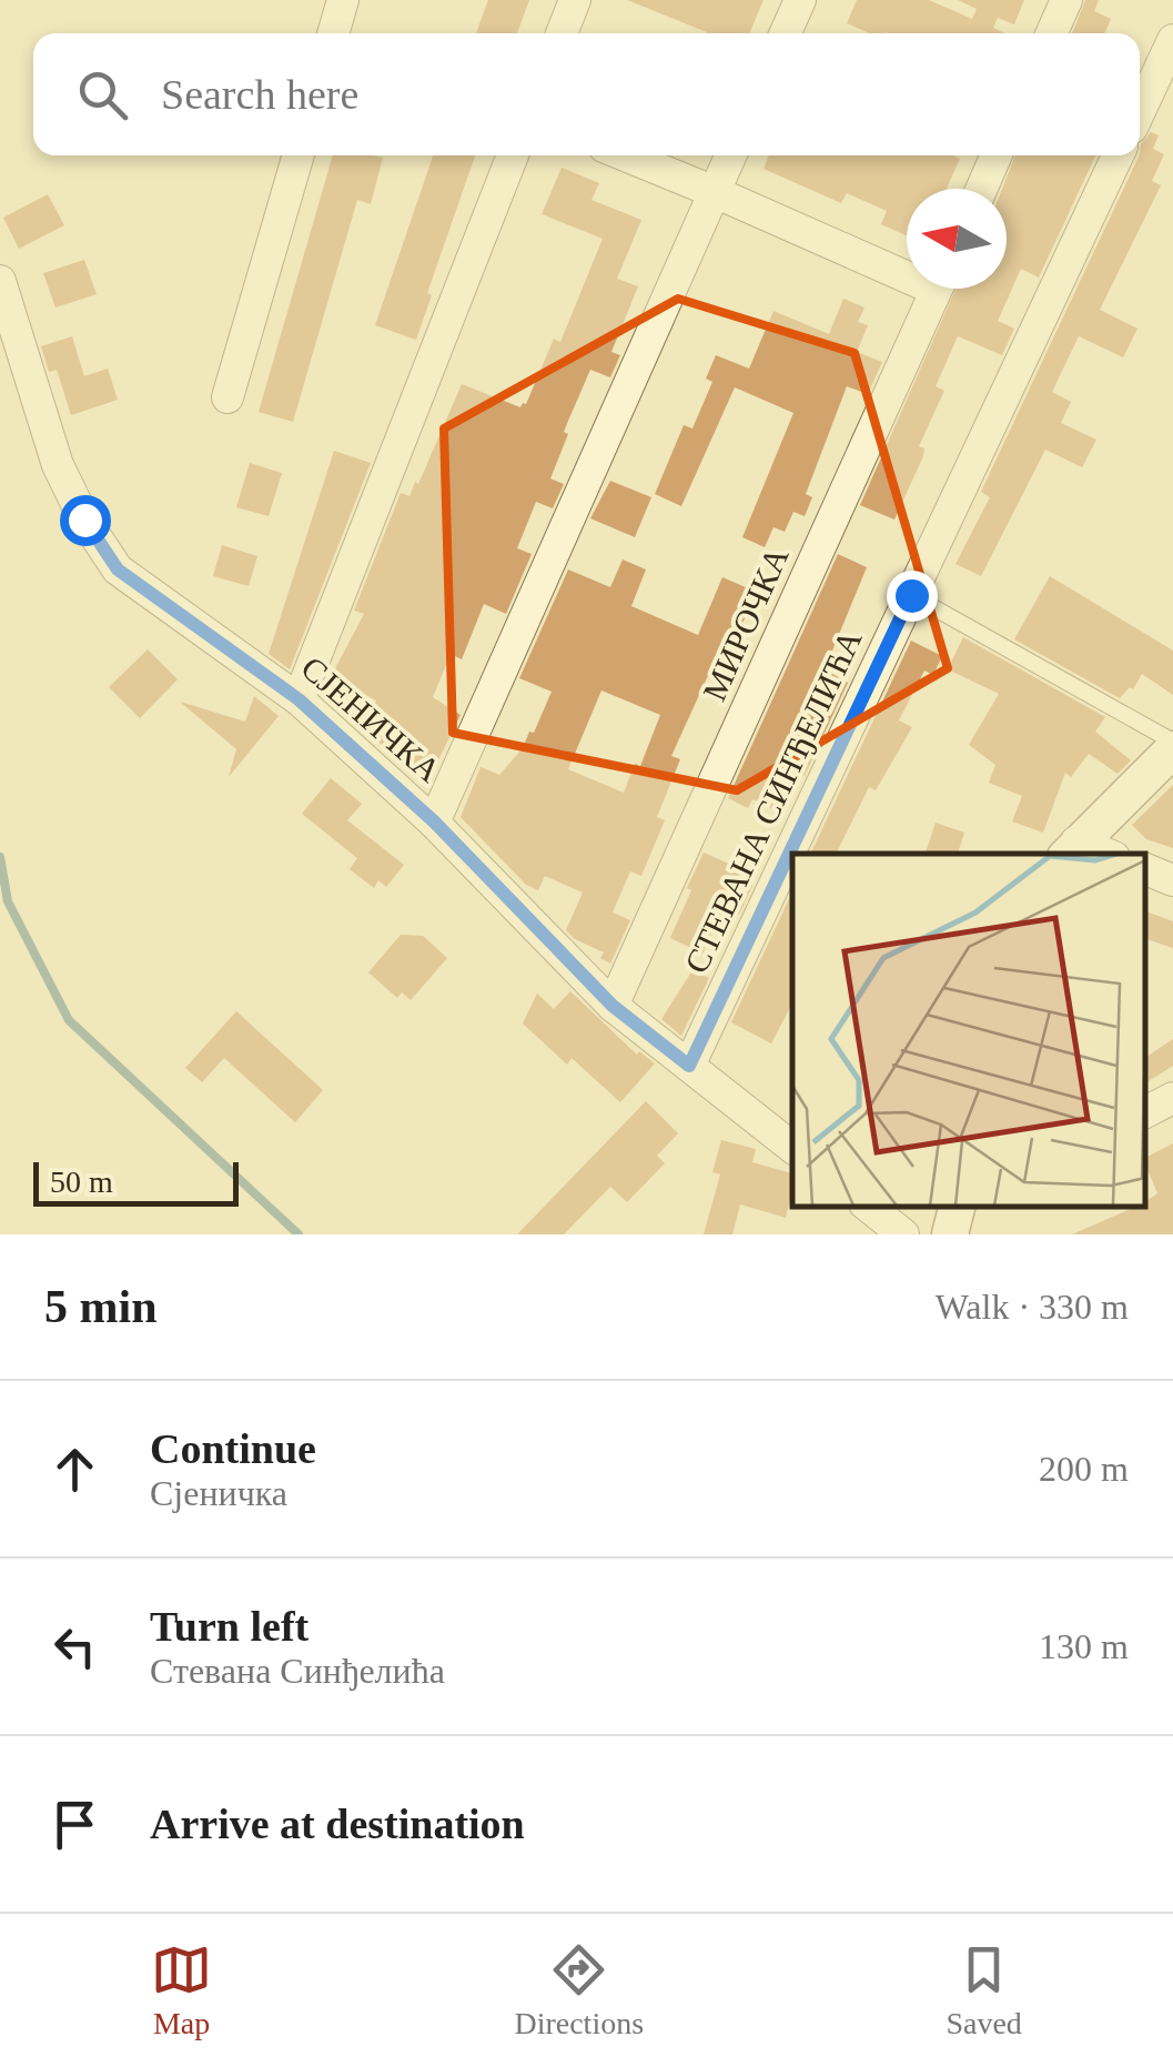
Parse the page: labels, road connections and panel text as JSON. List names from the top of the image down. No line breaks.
{"streets":{"street":["МИРОЧКА","СЈЕНИЧКА","СТЕВАНА СИНЂЕЛИЋА"]},"crossings":[["МИРОЧКА","СЈЕНИЧКА"],["СЈЕНИЧКА","СТЕВАНА СИНЂЕЛИЋА"]],"scale_bar":"50 m","north":"left","page":{"search":"Search here","scale":"50 m","heading":["5 min","Walk · 330 m"],"list":[["Continue","Сјеничка","200 m"],["Turn left","Стевана Синђелића","130 m"],"Arrive at destination"],"nav":["Map","Directions","Saved"]}}
